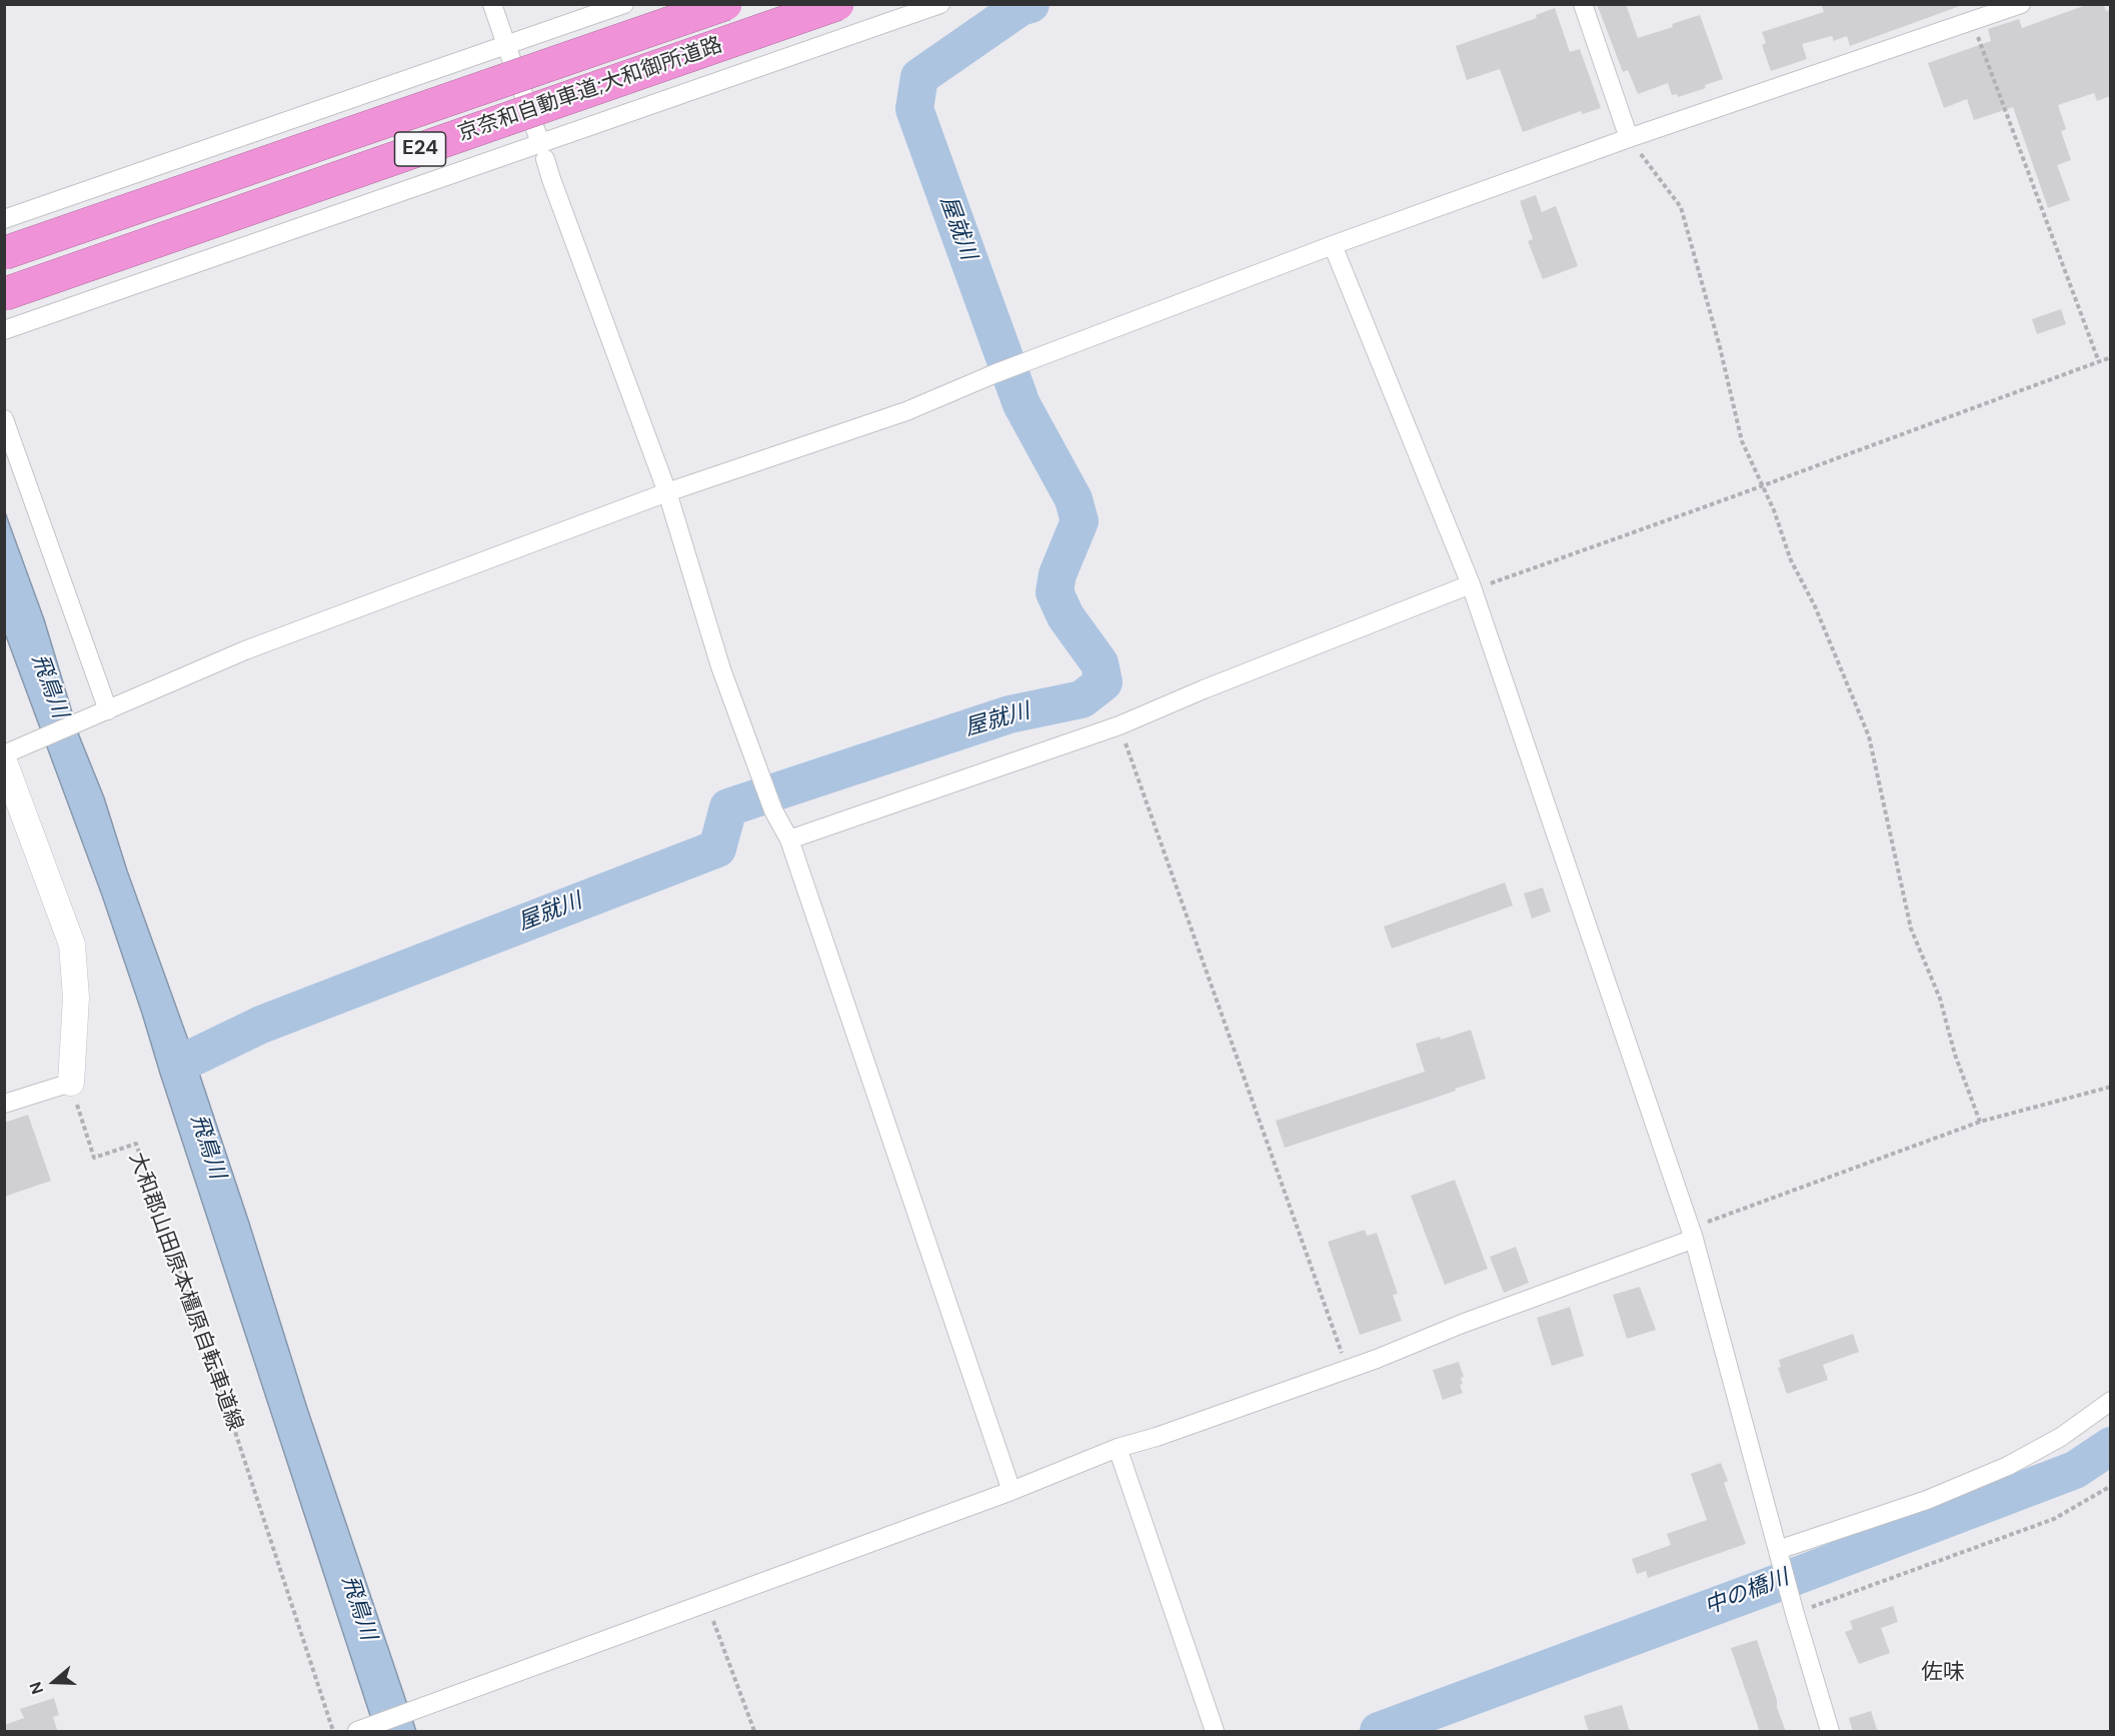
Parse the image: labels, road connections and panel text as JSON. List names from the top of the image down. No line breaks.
{"streets":{"highway":["京奈和自動車道;大和御所道路","E24"],"path":["大和郡山田原本橿原自転車道線"]},"districts":["佐味"],"water":["屋就川","飛鳥川","中の橋川"],"north":"left"}
